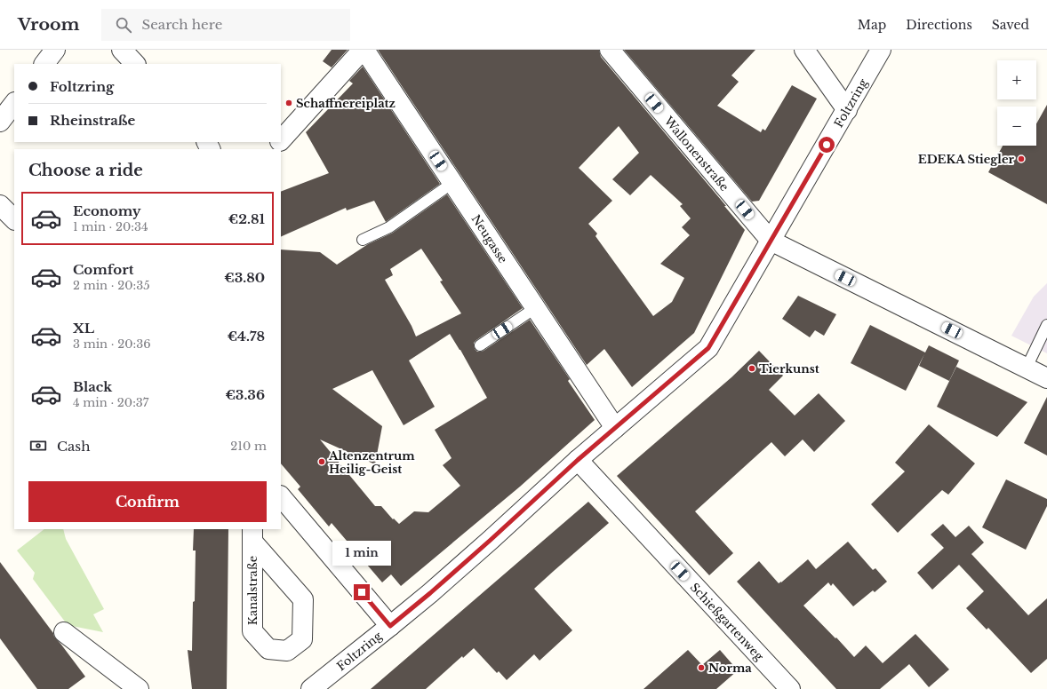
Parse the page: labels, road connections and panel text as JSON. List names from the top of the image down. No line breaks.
{"streets":{"street":["Foltzring","Wallonenstraße","Neugasse","Kanalstraße","Schießgartenweg"]},"crossings":[["Foltzring","Wallonenstraße"],["Foltzring","Neugasse"],["Foltzring","Schießgartenweg"]],"places":["Schaffnereiplatz","EDEKA Stiegler","Tierkunst","Altenzentrum Heilig-Geist","Norma"],"page":{"header":"Vroom","search":"Search here","nav":["Map","Directions","Saved"],"map_buttons":["+","−"],"banner":["Foltzring","Rheinstraße"],"heading":"Choose a ride","list":[{"name":"Economy","note":"1 min · 20:34","value":"€2.81"},{"name":"Comfort","note":"2 min · 20:35","value":"€3.80"},{"name":"XL","note":"3 min · 20:36","value":"€4.78"},{"name":"Black","note":"4 min · 20:37","value":"€3.36"}],"pay":["Cash","210 m"],"buttons":"Confirm","bubble":"1 min"}}
